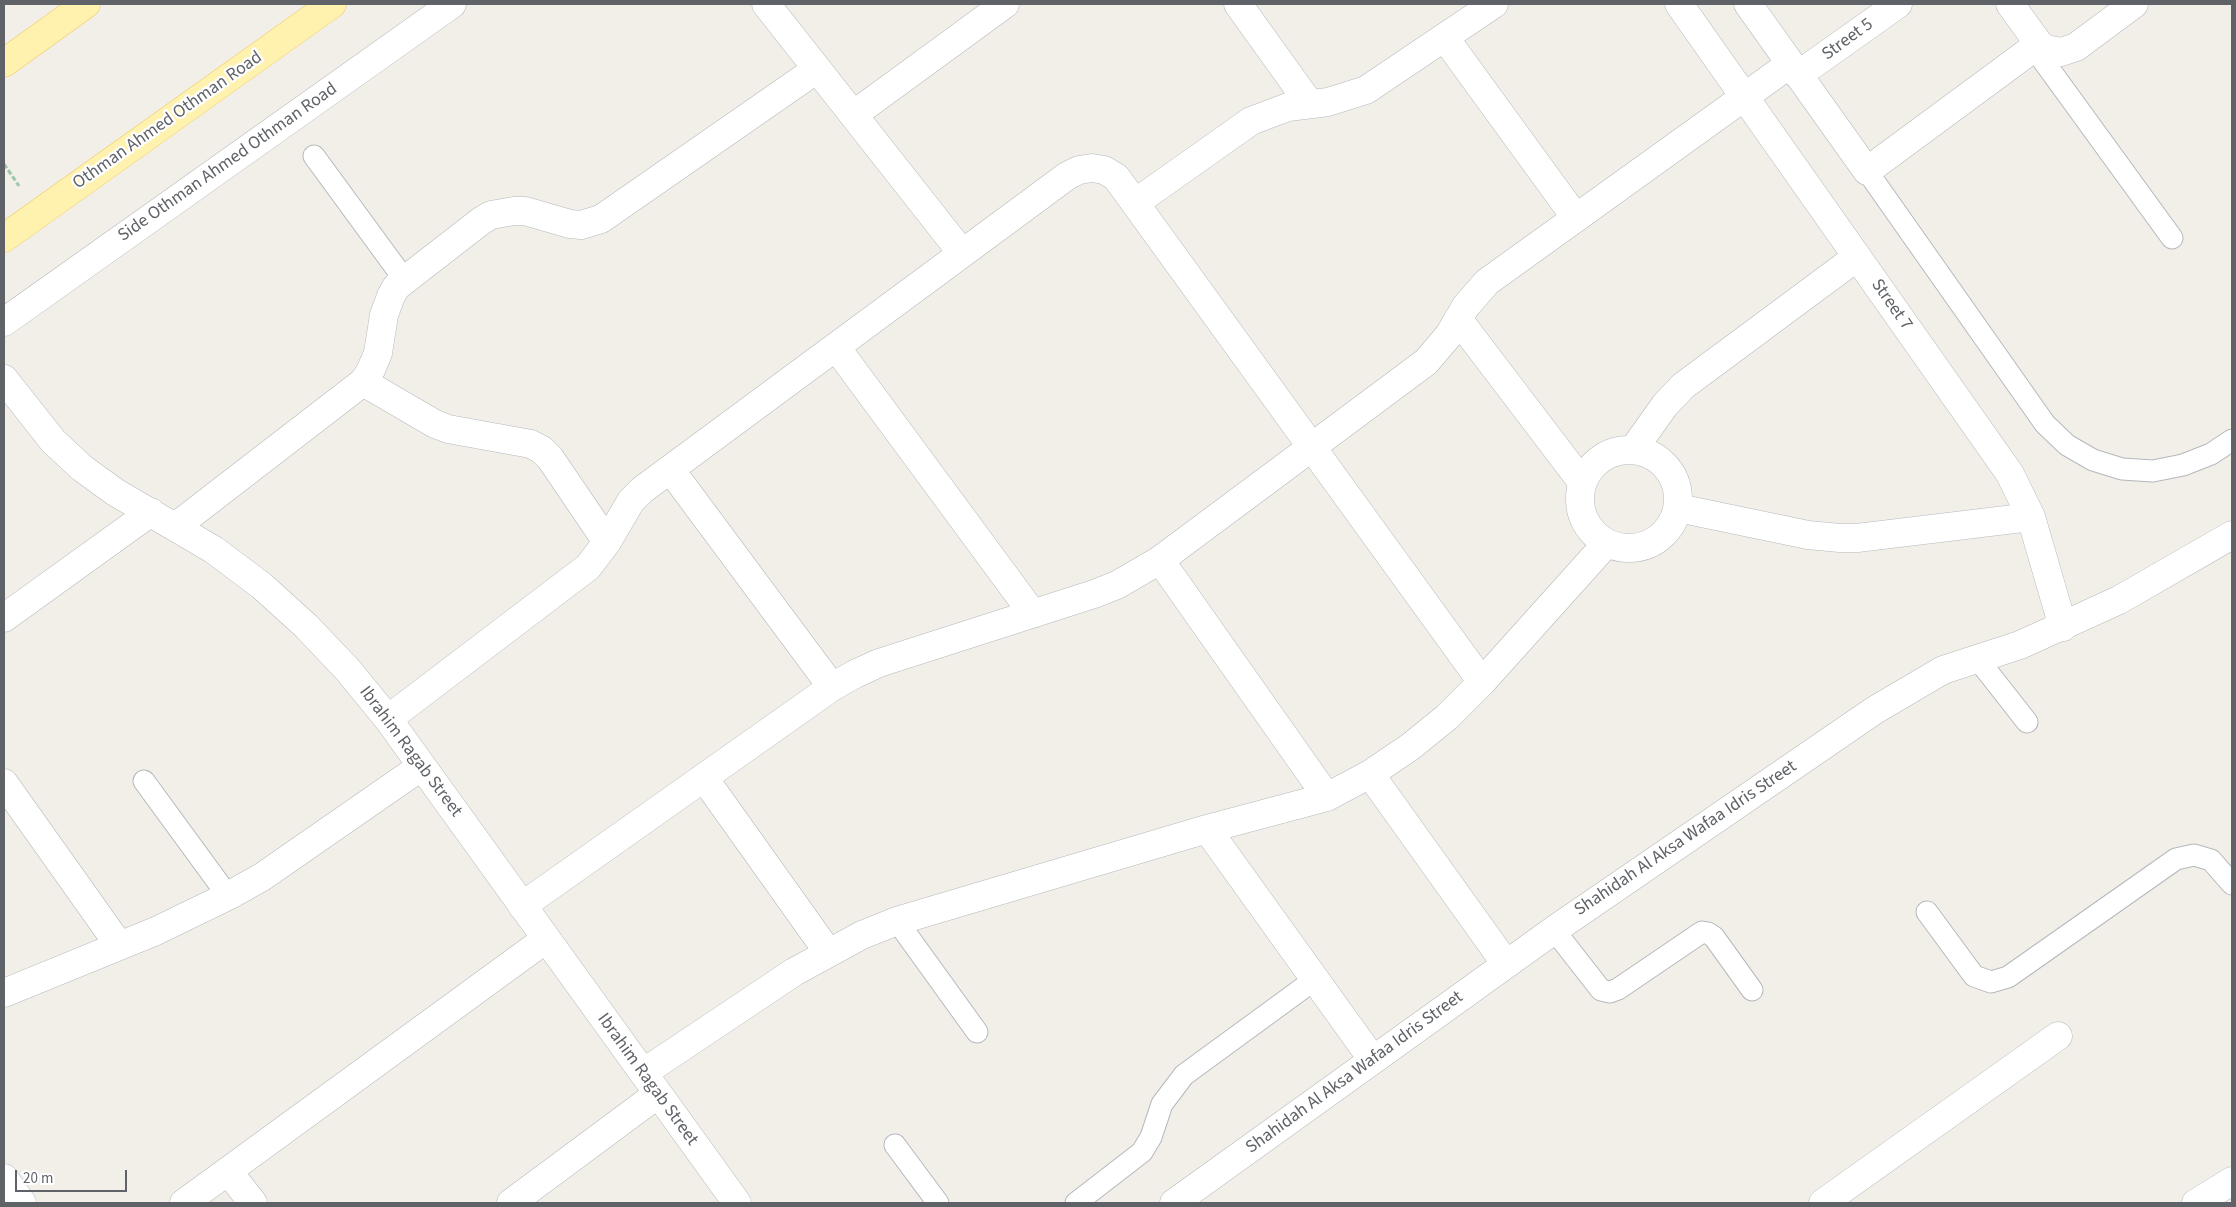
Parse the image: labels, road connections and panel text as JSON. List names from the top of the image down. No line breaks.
{"streets":{"main road":["Othman Ahmed Othman Road"],"street":["Street 5","Side Othman Ahmed Othman Road","Street 7","Ibrahim Ragab Street","Shahidah Al Aksa Wafaa Idris Street"]},"crossings":[["Street 5","Street 7"],["Street 5","Ibrahim Ragab Street"],["Street 7","Shahidah Al Aksa Wafaa Idris Street"]],"scale_bar":"20 m"}
